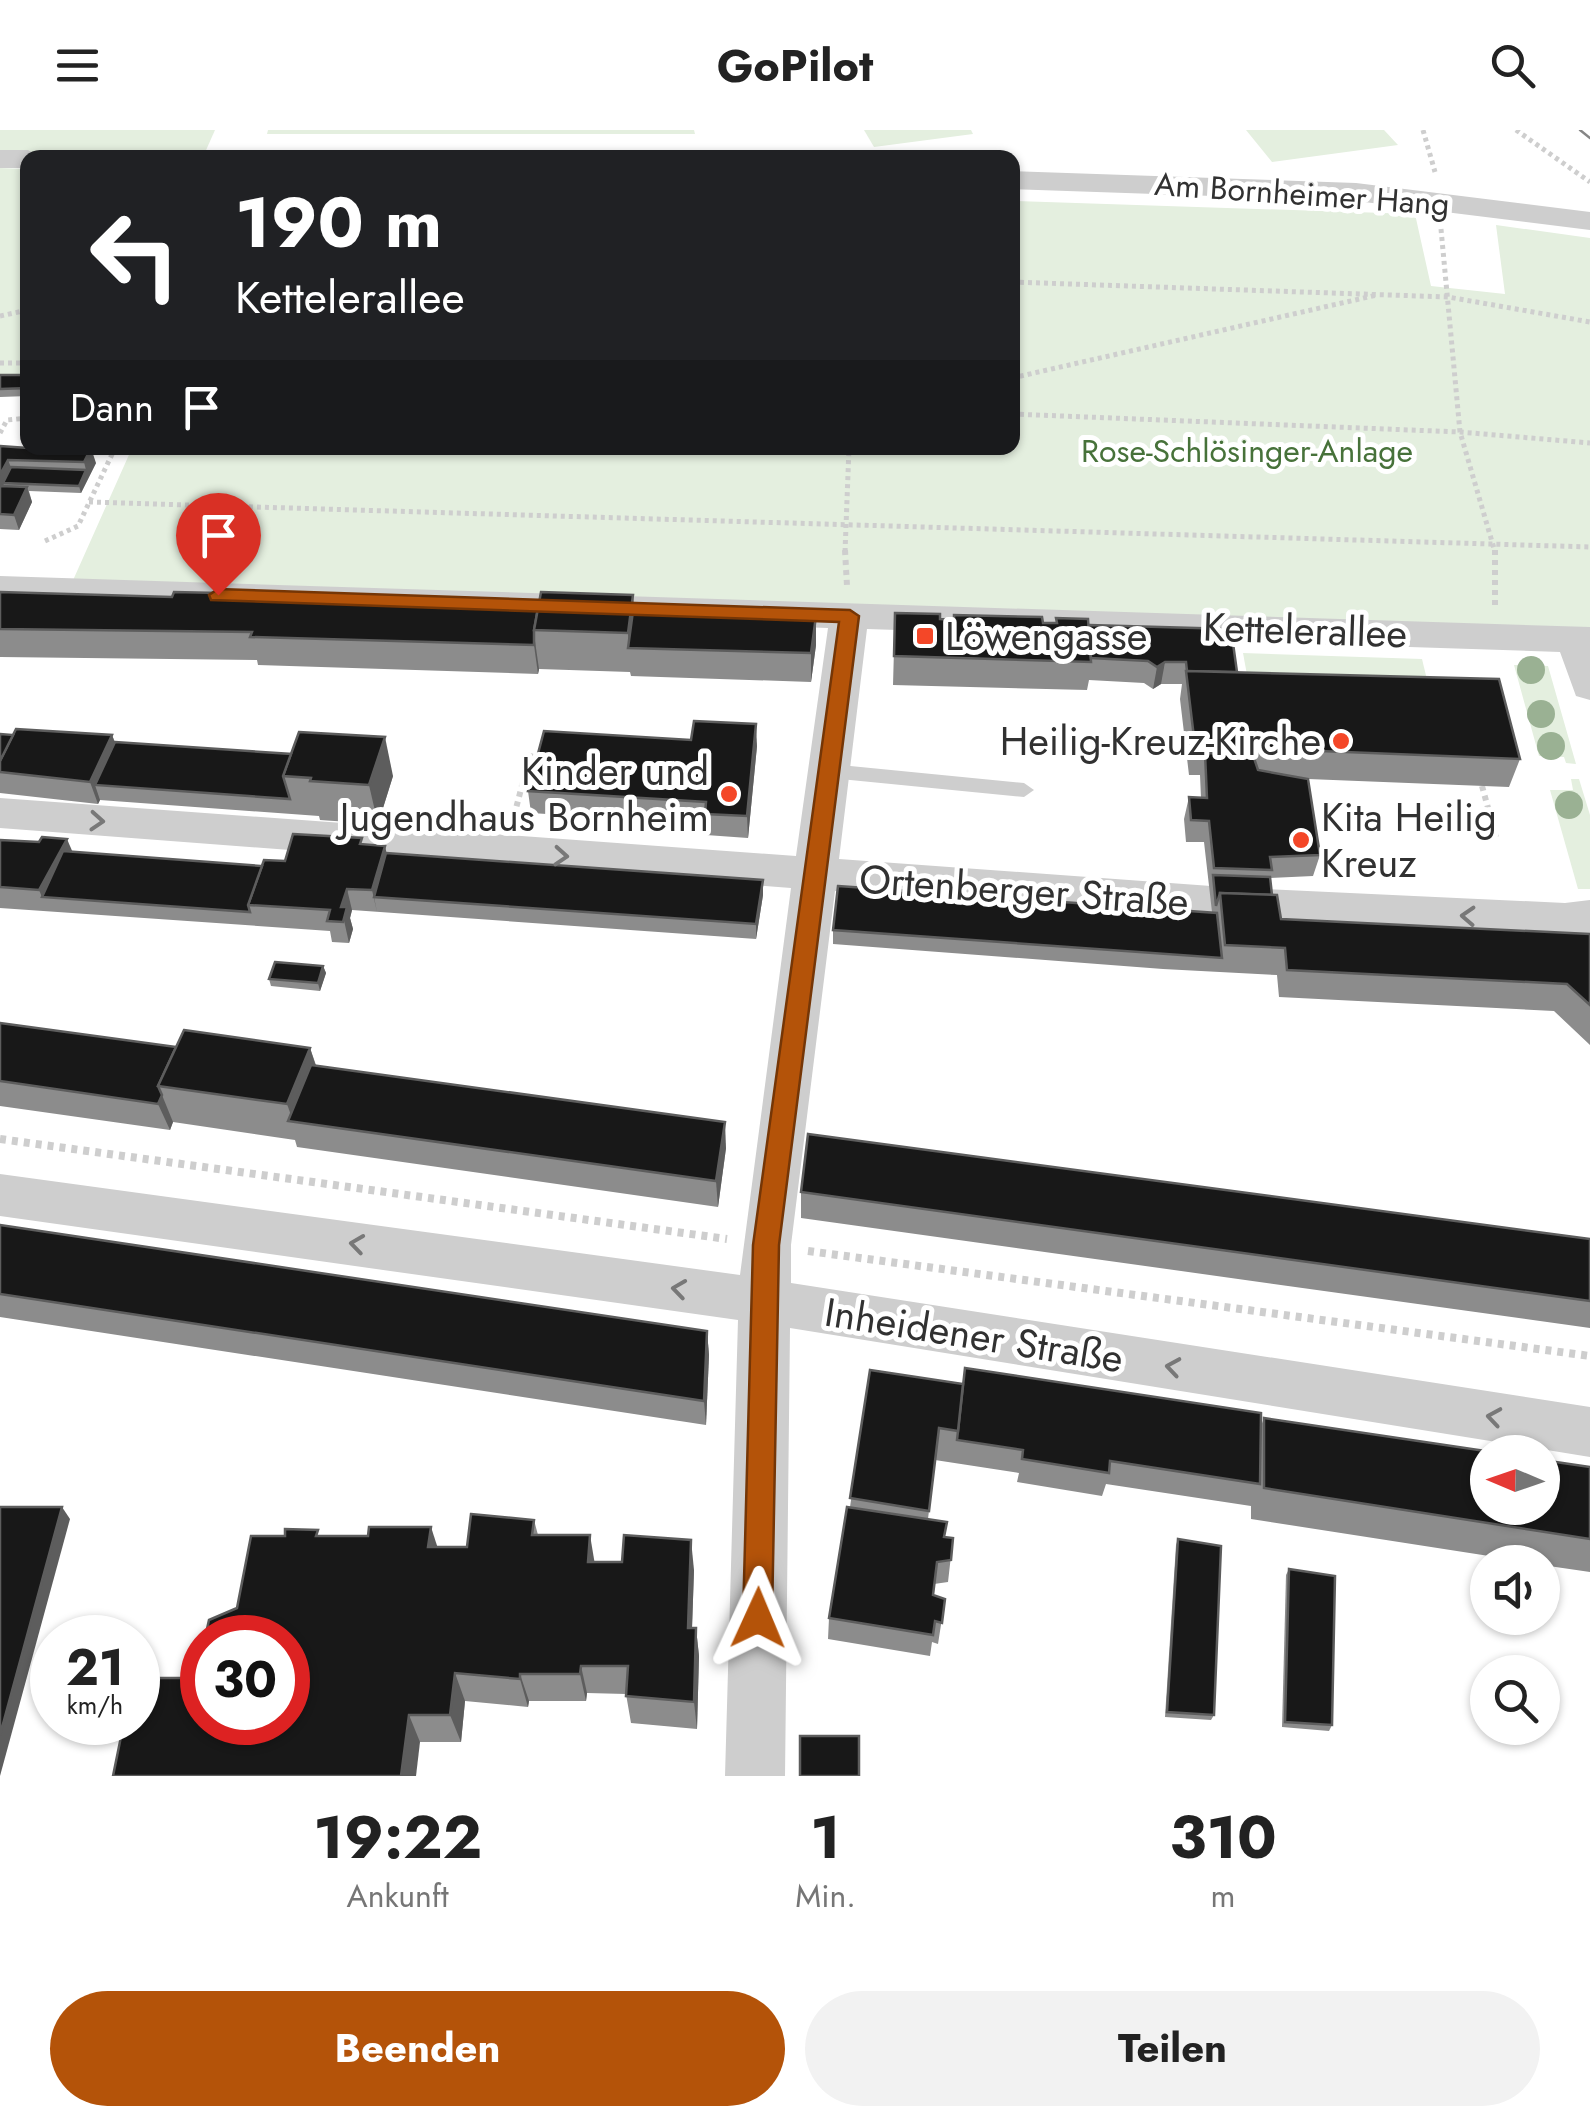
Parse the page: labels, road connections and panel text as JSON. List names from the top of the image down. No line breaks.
{"streets":{"street":["Am Bornheimer Hang","Kettelerallee","Ortenberger Straße","Inheidener Straße"]},"one_way":["Ortenberger Straße","Inheidener Straße"],"parks":["Rose-Schlösinger-Anlage"],"places":{"transit":["Löwengasse"],"other":["Heilig-Kreuz-Kirche","Kinder und Jugendhaus Bornheim","Kita Heilig Kreuz"]},"north":"left","page":{"header":"GoPilot","turn":["190 m","Kettelerallee"],"then":"Dann","speed":"21 km/h","limit":"30","eta":["19:22","Ankunft","1","Min.","310","m"],"buttons":["Beenden","Teilen"]}}
